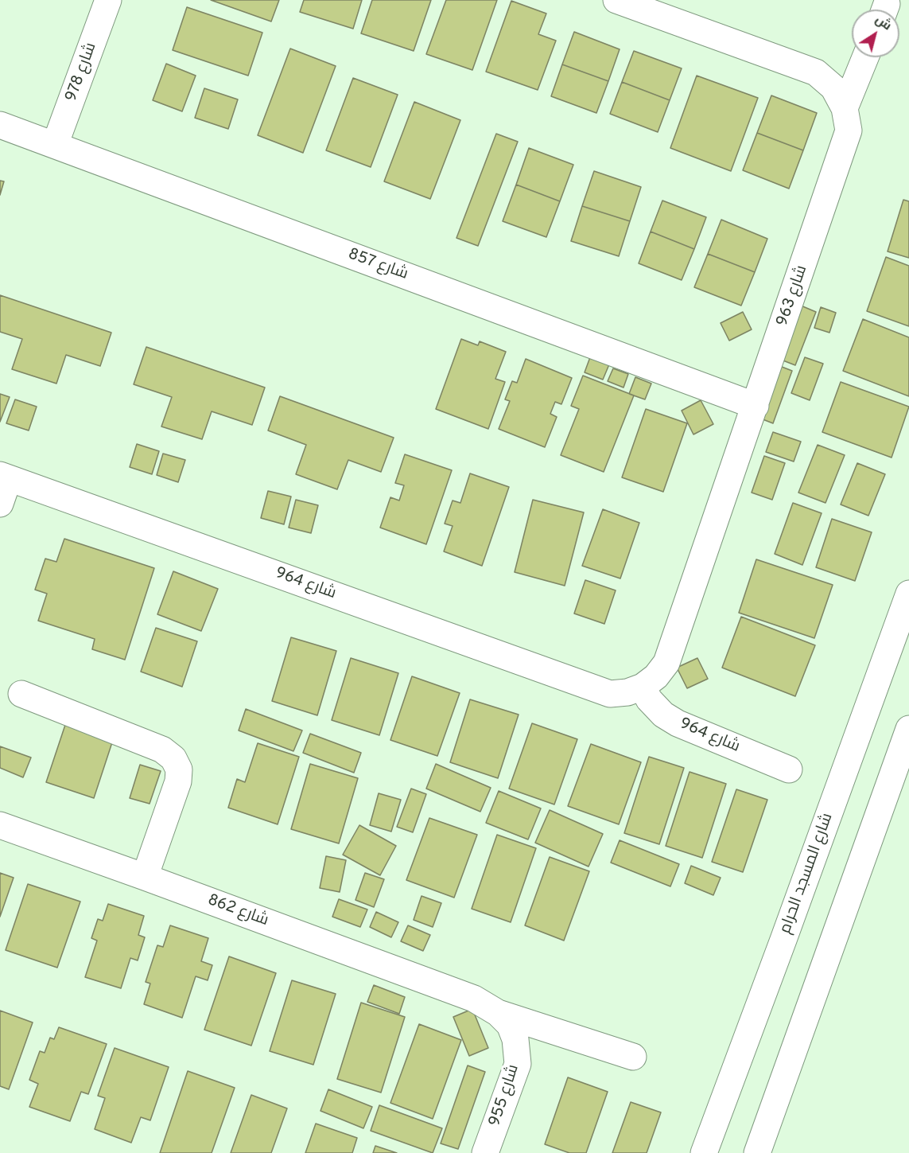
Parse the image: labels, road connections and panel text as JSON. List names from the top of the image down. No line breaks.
{"streets":{"street":["شارع 978","شارع 857","شارع 963","شارع 964","شارع المسجد الحرام","شارع 862","شارع 955"]},"crossings":[["شارع 978","شارع 857"],["شارع 857","شارع 963"],["شارع 963","شارع 964"],["شارع 862","شارع 955"]],"north":"top right"}
